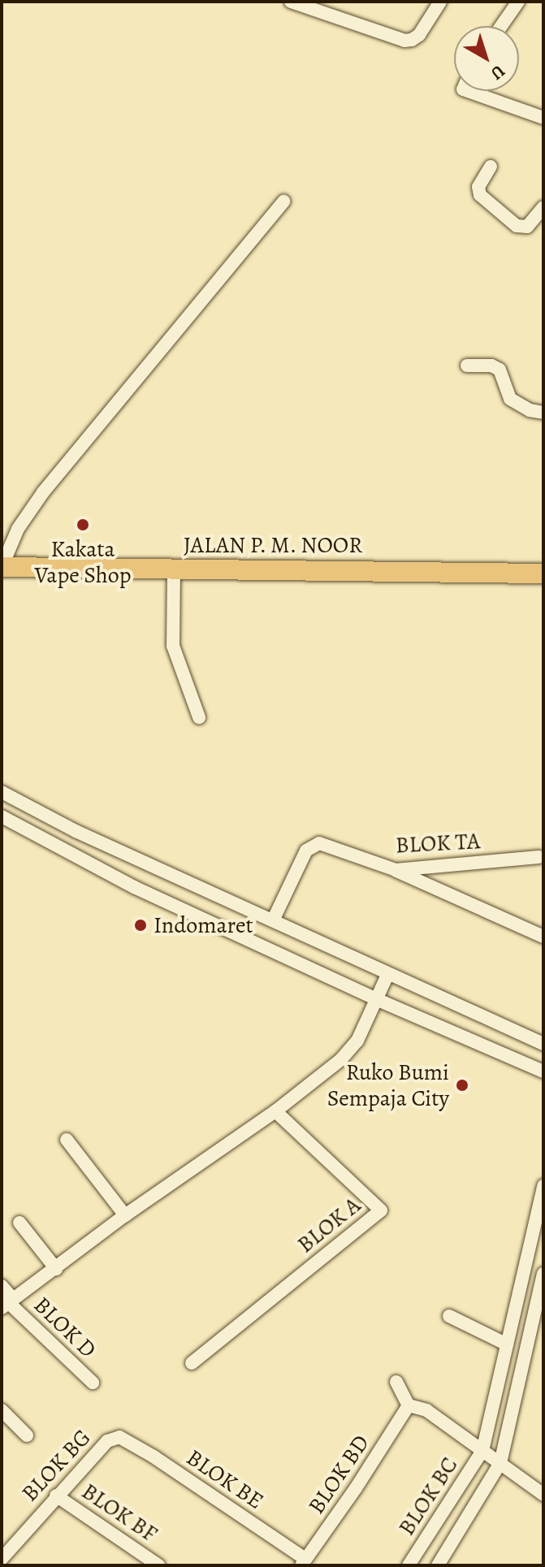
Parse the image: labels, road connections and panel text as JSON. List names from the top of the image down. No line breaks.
{"streets":{"highway":["JALAN P. M. NOOR"],"street":["BLOK TA","BLOK A","BLOK D","BLOK BG","BLOK BD","BLOK BE","BLOK BC","BLOK BF"]},"crossings":[["BLOK BG","BLOK BE"],["BLOK BG","BLOK BF"],["BLOK BD","BLOK BE"]],"places":["Kakata Vape Shop","Indomaret","Ruko Bumi Sempaja City"],"north":"bottom right"}
